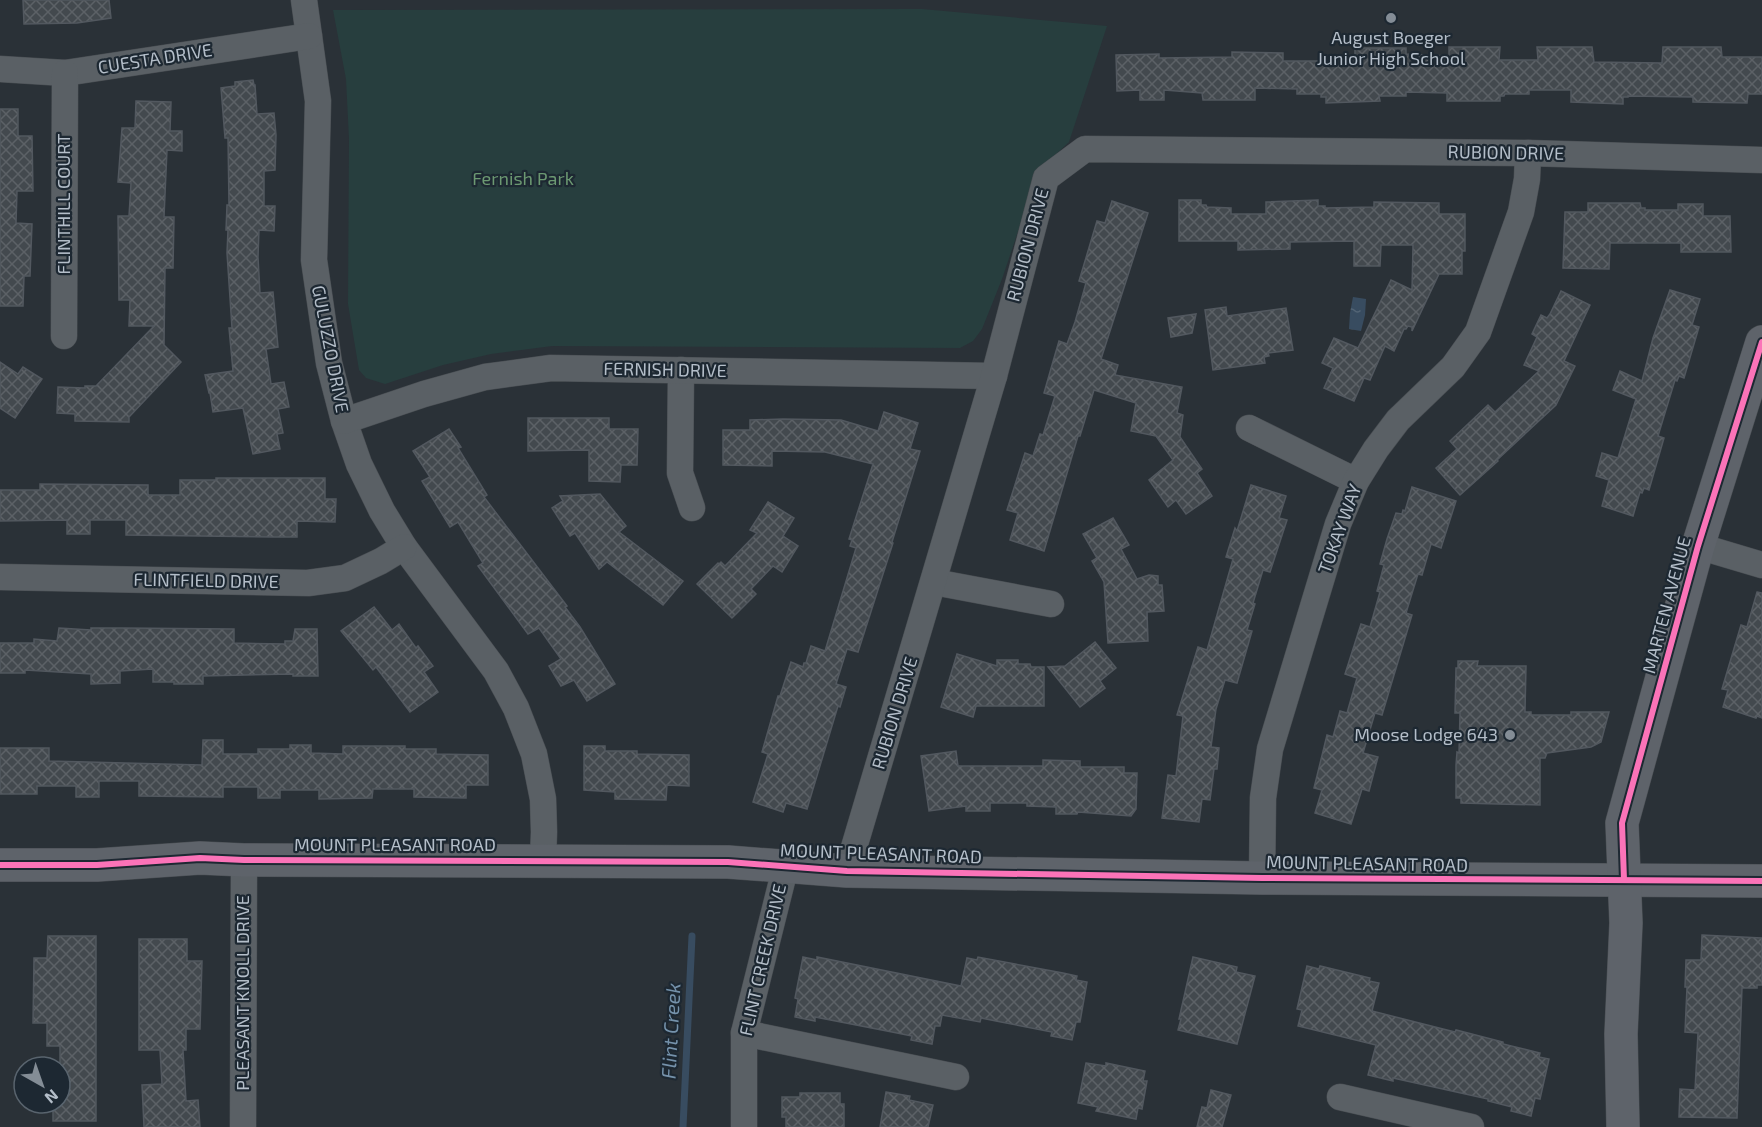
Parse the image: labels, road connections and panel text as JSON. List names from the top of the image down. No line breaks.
{"streets":{"street":["CUESTA DRIVE","RUBION DRIVE","FLINTHILL COURT","GULUZZO DRIVE","FERNISH DRIVE","TOKAY WAY","FLINTFIELD DRIVE","MARTEN AVENUE","MOUNT PLEASANT ROAD","FLINT CREEK DRIVE","PLEASANT KNOLL DRIVE"]},"crossings":[["CUESTA DRIVE","FLINTHILL COURT"],["CUESTA DRIVE","GULUZZO DRIVE"],["RUBION DRIVE","FERNISH DRIVE"],["RUBION DRIVE","TOKAY WAY"],["RUBION DRIVE","MOUNT PLEASANT ROAD"],["GULUZZO DRIVE","FERNISH DRIVE"],["GULUZZO DRIVE","FLINTFIELD DRIVE"],["GULUZZO DRIVE","MOUNT PLEASANT ROAD"],["TOKAY WAY","MOUNT PLEASANT ROAD"],["MARTEN AVENUE","MOUNT PLEASANT ROAD"],["MOUNT PLEASANT ROAD","FLINT CREEK DRIVE"],["MOUNT PLEASANT ROAD","PLEASANT KNOLL DRIVE"]],"water":["Flint Creek"],"parks":["Fernish Park"],"places":["August Boeger Junior High School","Moose Lodge 643"],"north":"bottom right"}
